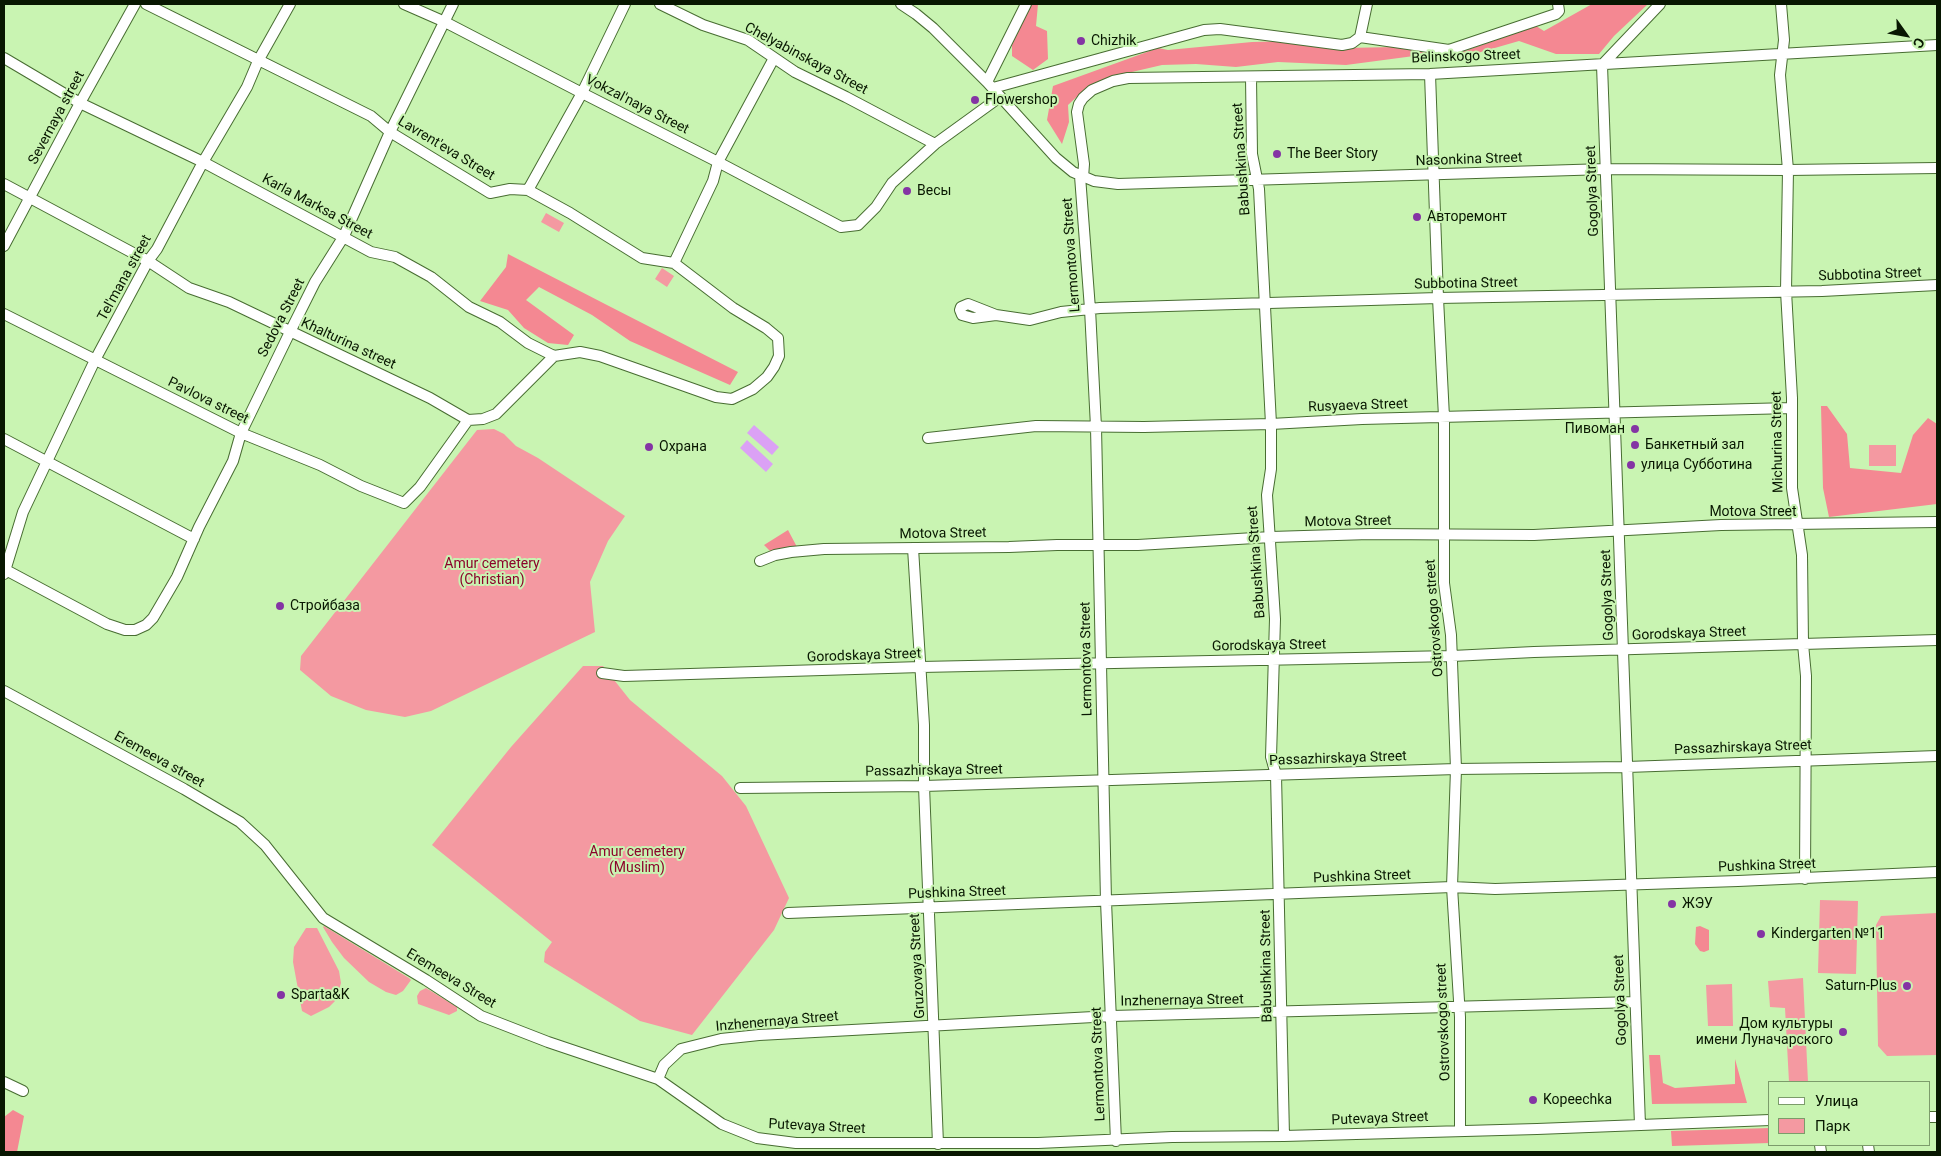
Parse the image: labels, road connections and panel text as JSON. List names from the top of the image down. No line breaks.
{"streets":{"street":["Belinskogo Street","Chelyabinskaya Street","Vokzal'naya Street","Severnaya street","Lavrent'eva Street","Babushkina Street","Nasonkina Street","Gogolya Street","Karla Marksa Street","Lermontova Street","Subbotina Street","Tel'mana street","Sedova Street","Khalturina street","Pavlova street","Rusyaeva Street","Michurina Street","Motova Street","Ostrovskogo street","Gorodskaya Street","Passazhirskaya Street","Pushkina Street","Gruzovaya Street","Eremeeva Street","Inzhenernaya Street","Putevaya Street"]},"crossings":[["Belinskogo Street","Babushkina Street"],["Belinskogo Street","Nasonkina Street"],["Belinskogo Street","Gogolya Street"],["Belinskogo Street","Lermontova Street"],["Belinskogo Street","Michurina Street"],["Belinskogo Street","Ostrovskogo street"],["Chelyabinskaya Street","Vokzal'naya Street"],["Vokzal'naya Street","Sedova Street"],["Severnaya street","Karla Marksa Street"],["Severnaya street","Khalturina street"],["Lavrent'eva Street","Tel'mana street"],["Lavrent'eva Street","Sedova Street"],["Babushkina Street","Nasonkina Street"],["Babushkina Street","Subbotina Street"],["Babushkina Street","Rusyaeva Street"],["Babushkina Street","Motova Street"],["Babushkina Street","Gorodskaya Street"],["Babushkina Street","Passazhirskaya Street"],["Babushkina Street","Pushkina Street"],["Babushkina Street","Inzhenernaya Street"],["Babushkina Street","Putevaya Street"],["Nasonkina Street","Gogolya Street"],["Nasonkina Street","Lermontova Street"],["Nasonkina Street","Michurina Street"],["Nasonkina Street","Ostrovskogo street"],["Gogolya Street","Subbotina Street"],["Gogolya Street","Rusyaeva Street"],["Gogolya Street","Motova Street"],["Gogolya Street","Gorodskaya Street"],["Gogolya Street","Passazhirskaya Street"],["Gogolya Street","Pushkina Street"],["Gogolya Street","Inzhenernaya Street"],["Gogolya Street","Putevaya Street"],["Karla Marksa Street","Tel'mana street"],["Karla Marksa Street","Sedova Street"],["Lermontova Street","Subbotina Street"],["Lermontova Street","Rusyaeva Street"],["Lermontova Street","Motova Street"],["Lermontova Street","Gorodskaya Street"],["Lermontova Street","Passazhirskaya Street"],["Lermontova Street","Pushkina Street"],["Lermontova Street","Inzhenernaya Street"],["Lermontova Street","Putevaya Street"],["Subbotina Street","Michurina Street"],["Subbotina Street","Ostrovskogo street"],["Tel'mana street","Sedova Street"],["Tel'mana street","Khalturina street"],["Tel'mana street","Pavlova street"],["Sedova Street","Khalturina street"],["Sedova Street","Pavlova street"],["Khalturina street","Pavlova street"],["Rusyaeva Street","Michurina Street"],["Rusyaeva Street","Ostrovskogo street"],["Michurina Street","Motova Street"],["Michurina Street","Gorodskaya Street"],["Michurina Street","Passazhirskaya Street"],["Michurina Street","Pushkina Street"],["Motova Street","Ostrovskogo street"],["Motova Street","Gruzovaya Street"],["Ostrovskogo street","Gorodskaya Street"],["Ostrovskogo street","Passazhirskaya Street"],["Ostrovskogo street","Pushkina Street"],["Ostrovskogo street","Inzhenernaya Street"],["Ostrovskogo street","Putevaya Street"],["Gorodskaya Street","Gruzovaya Street"],["Passazhirskaya Street","Gruzovaya Street"],["Pushkina Street","Gruzovaya Street"],["Gruzovaya Street","Inzhenernaya Street"],["Gruzovaya Street","Putevaya Street"],["Eremeeva Street","Inzhenernaya Street"],["Eremeeva Street","Putevaya Street"],["Inzhenernaya Street","Putevaya Street"]],"parks":["Amur cemetery (Christian)","Amur cemetery (Muslim)"],"places":["Chizhik","Flowershop","The Beer Story","Весы","Авторемонт","Пивоман","Банкетный зал","Охрана","улица Субботина","Стройбаза","ЖЭУ","Kindergarten №11","Saturn-Plus","Sparta&K","Дом культуры имени Луначарского","Kopeechka"],"legend":["Улица","Парк"],"north":"bottom right"}
